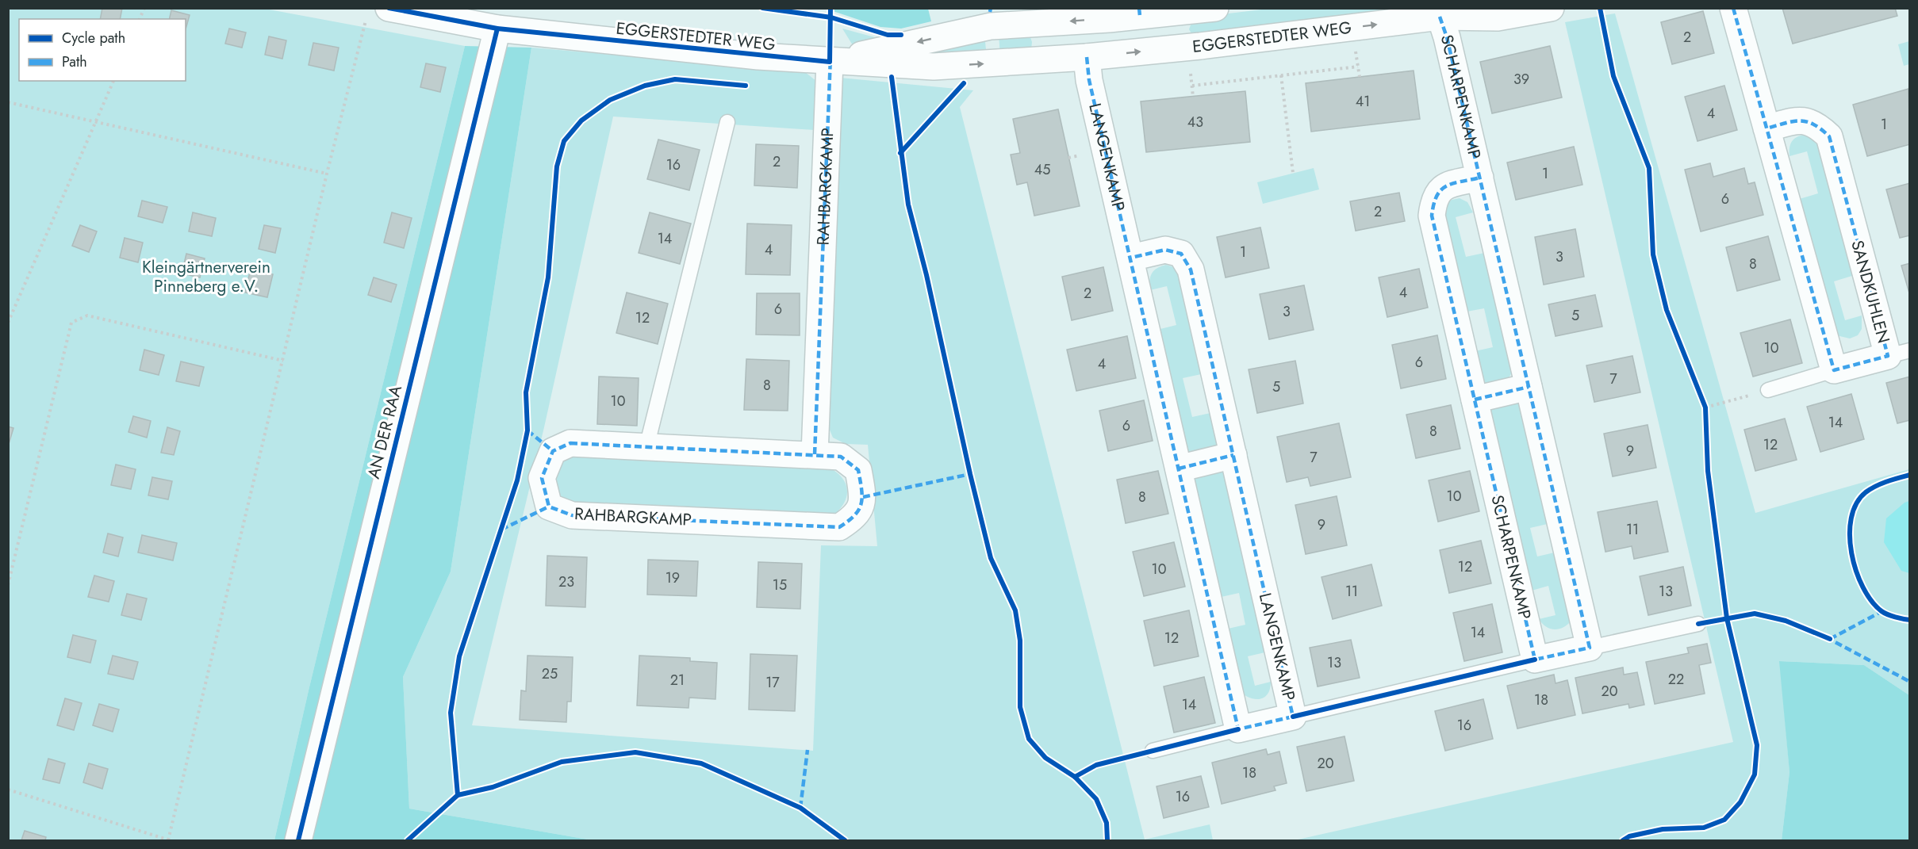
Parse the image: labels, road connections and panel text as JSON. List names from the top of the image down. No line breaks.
{"streets":{"street":["EGGERSTEDTER WEG","SCHARPENKAMP","LANGENKAMP","RAHBARGKAMP","SANDKUHLEN","AN DER RAA"]},"crossings":[["EGGERSTEDTER WEG","SCHARPENKAMP"],["EGGERSTEDTER WEG","LANGENKAMP"],["EGGERSTEDTER WEG","RAHBARGKAMP"],["EGGERSTEDTER WEG","AN DER RAA"]],"parks":["Kleingärtnerverein Pinneberg e.V."],"house_numbers":["2","39","41","4","43","1","2","16","45","1","6","2","14","4","1","3","8","4","2","6","3","5","12","10","6","4","7","8","5","10","14","6","8","12","9","7","10","8","9","11","12","10","19","23","15","11","13","14","12","13","25","22","21","17","20","18","14","16","20","18","16"],"legend":["Cycle path","Path"]}
